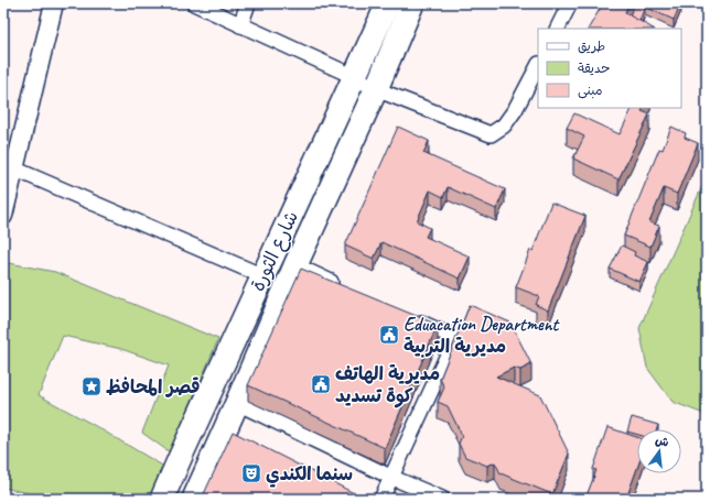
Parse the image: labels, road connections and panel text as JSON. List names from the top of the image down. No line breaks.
{"streets":{"main road":["شارع الثورة"]},"places":{"public building":["Eduacation Department مديرية التربية","مديرية الهاتف كوة تسديد"],"place":["قصر المحافظ"],"theatre":["سنما الكندي"]},"legend":["طريق","حديقة","مبنى"],"north":"top"}
